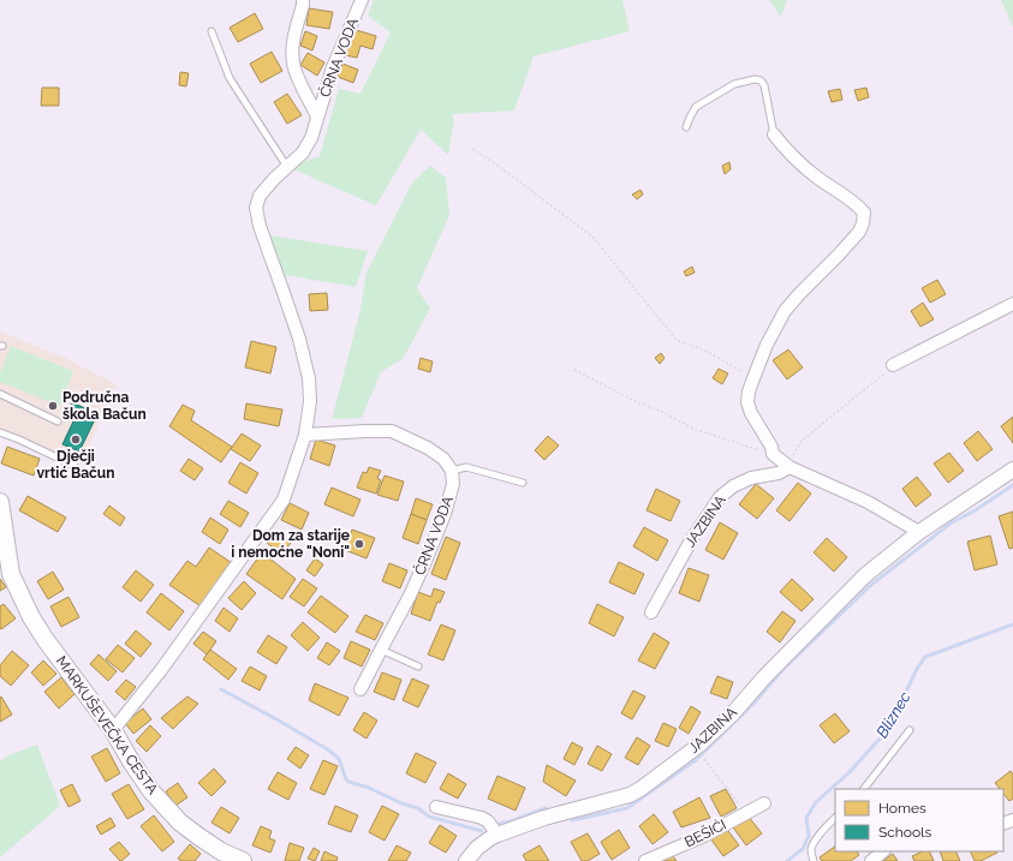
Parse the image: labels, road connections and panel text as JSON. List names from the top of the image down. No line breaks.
{"streets":{"main road":["MARKUŠEVEČKA CESTA"],"street":["ČRNA VODA","JAZBINA","BEŠIĆI"]},"crossings":[["ČRNA VODA","MARKUŠEVEČKA CESTA"]],"water":["Bliznec"],"places":["Područna škola Bačun","Dječji vrtić Bačun","Dom za starije i nemoćne \"Noni\""],"legend":["Homes","Schools"]}
